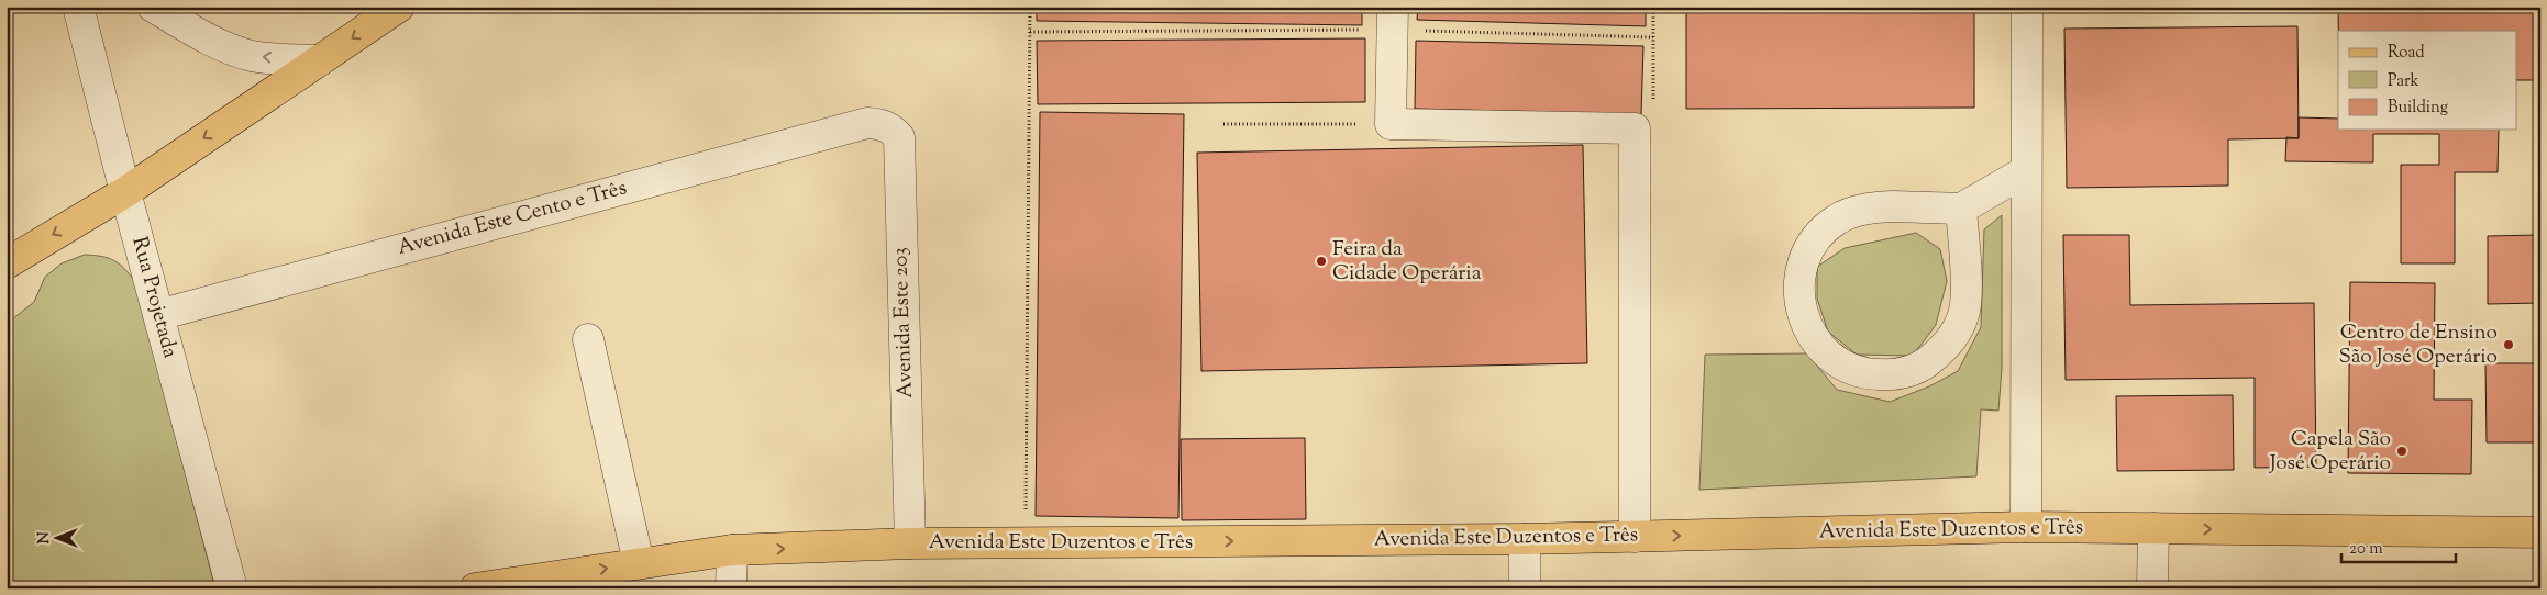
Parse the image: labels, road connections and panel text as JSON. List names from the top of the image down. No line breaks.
{"streets":{"main road":["Avenida Este Duzentos e Três"],"street":["Avenida Este Cento e Três","Rua Projetada","Avenida Este 203"]},"crossings":[["Avenida Este Cento e Três","Rua Projetada"],["Avenida Este Cento e Três","Avenida Este 203"],["Avenida Este 203","Avenida Este Duzentos e Três"]],"one_way":["Avenida Este Duzentos e Três"],"places":["Feira da Cidade Operária","Centro de Ensino São José Operário","Capela São José Operário"],"legend":["Road","Park","Building"],"scale_bar":"20 m","north":"left"}
